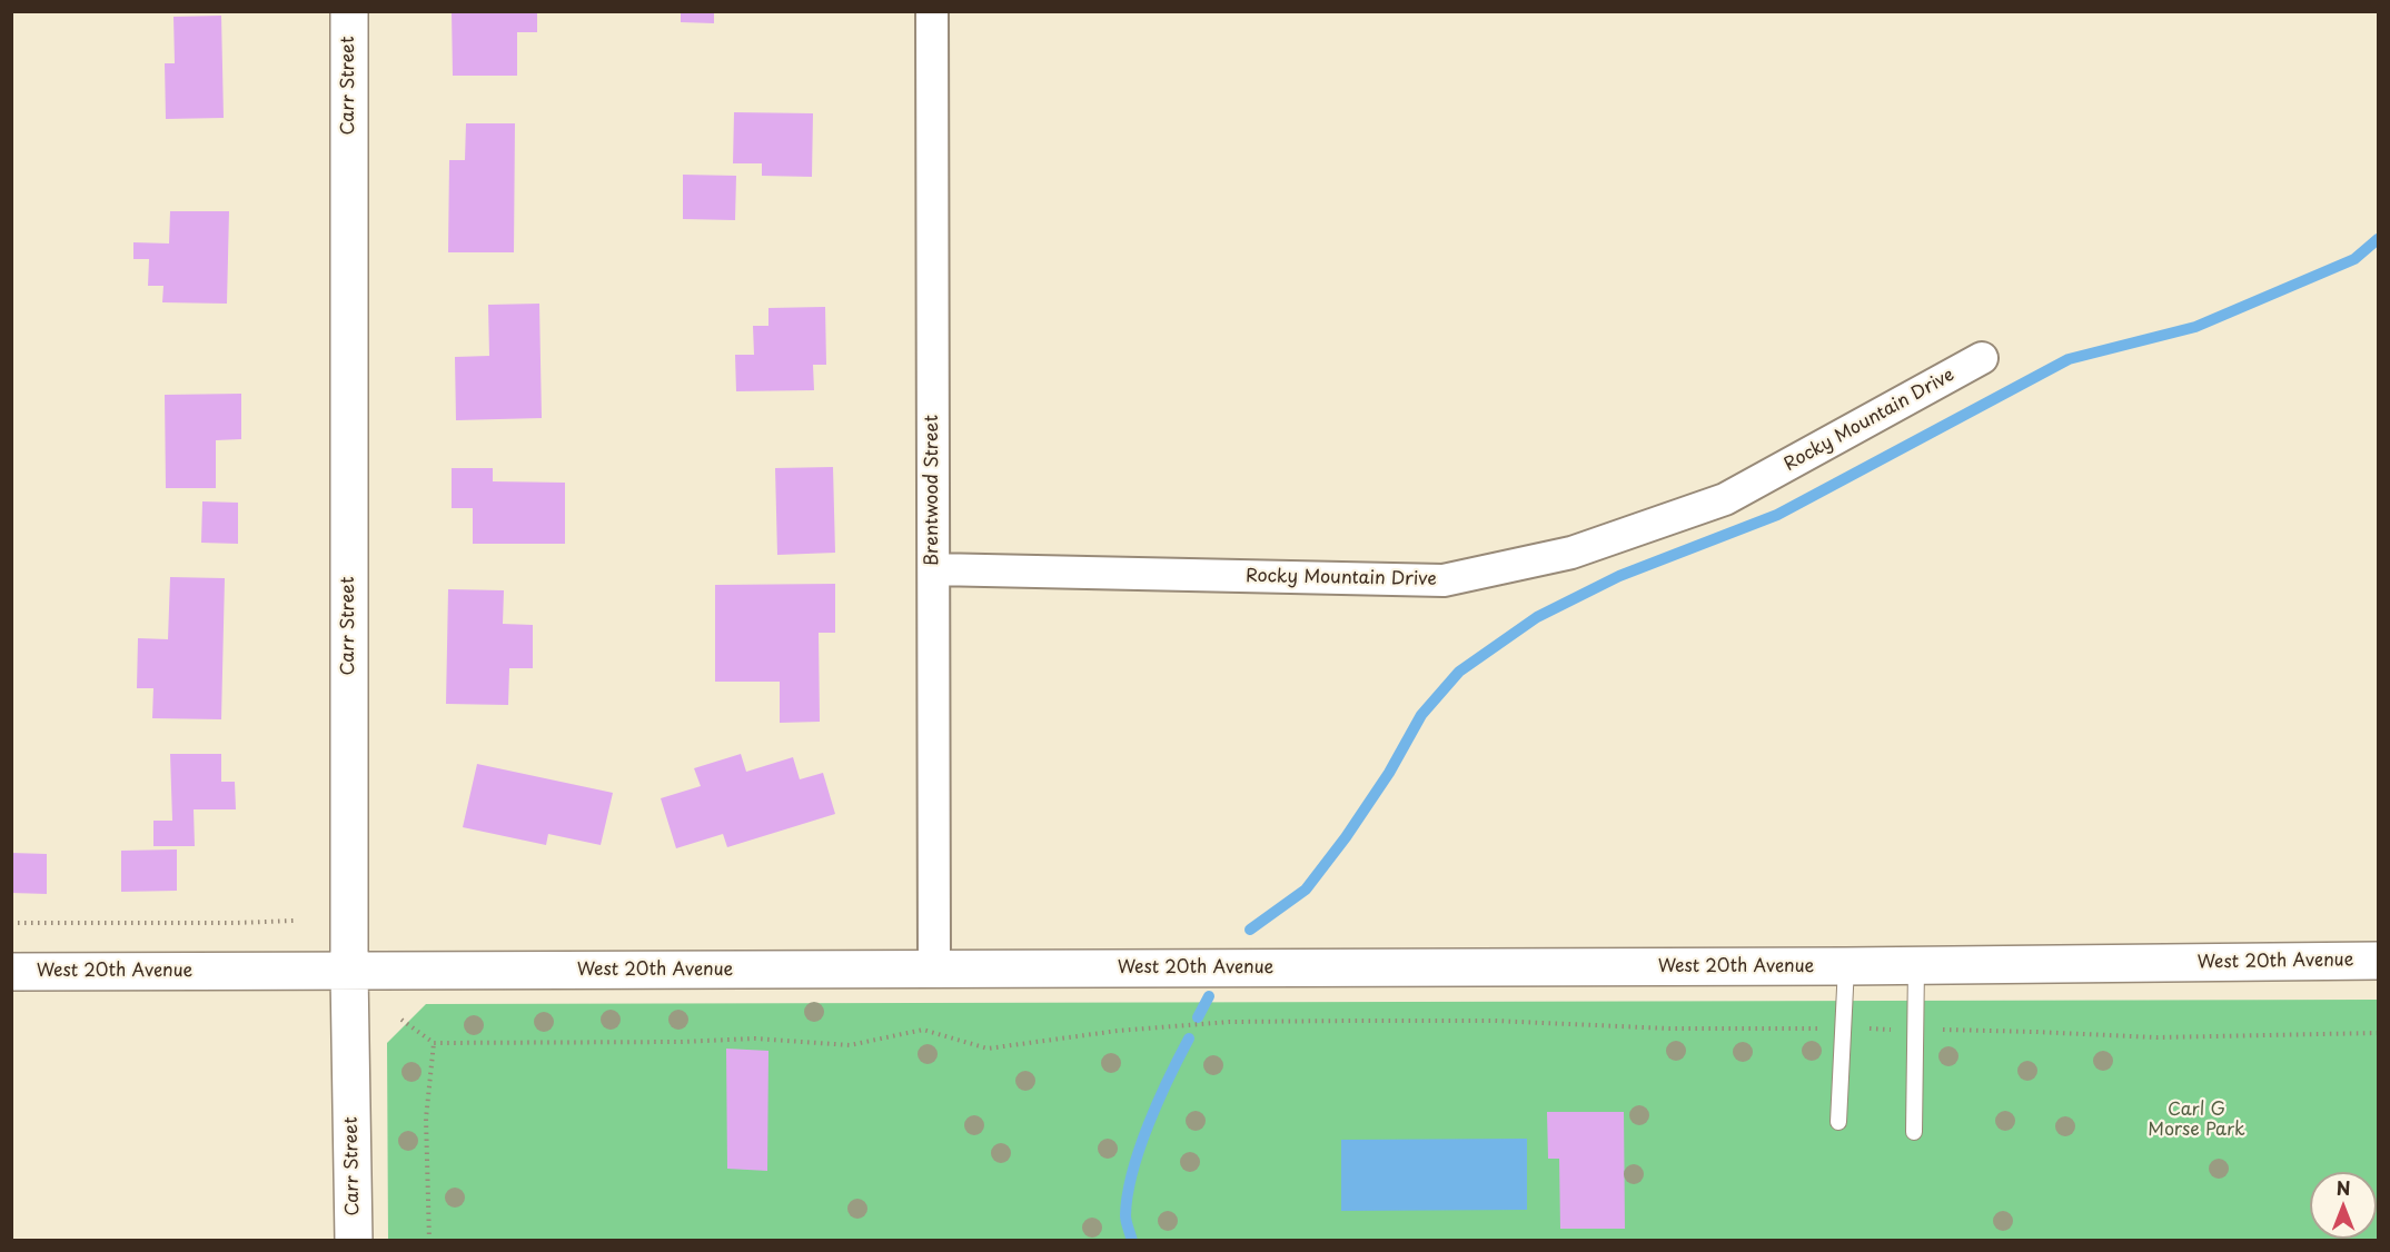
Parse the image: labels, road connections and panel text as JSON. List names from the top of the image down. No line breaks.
{"streets":{"street":["Carr Street","Rocky Mountain Drive","Brentwood Street","West 20th Avenue"]},"crossings":[["Carr Street","West 20th Avenue"],["Rocky Mountain Drive","Brentwood Street"],["Brentwood Street","West 20th Avenue"]],"parks":["Carl G Morse Park"],"north":"top"}
